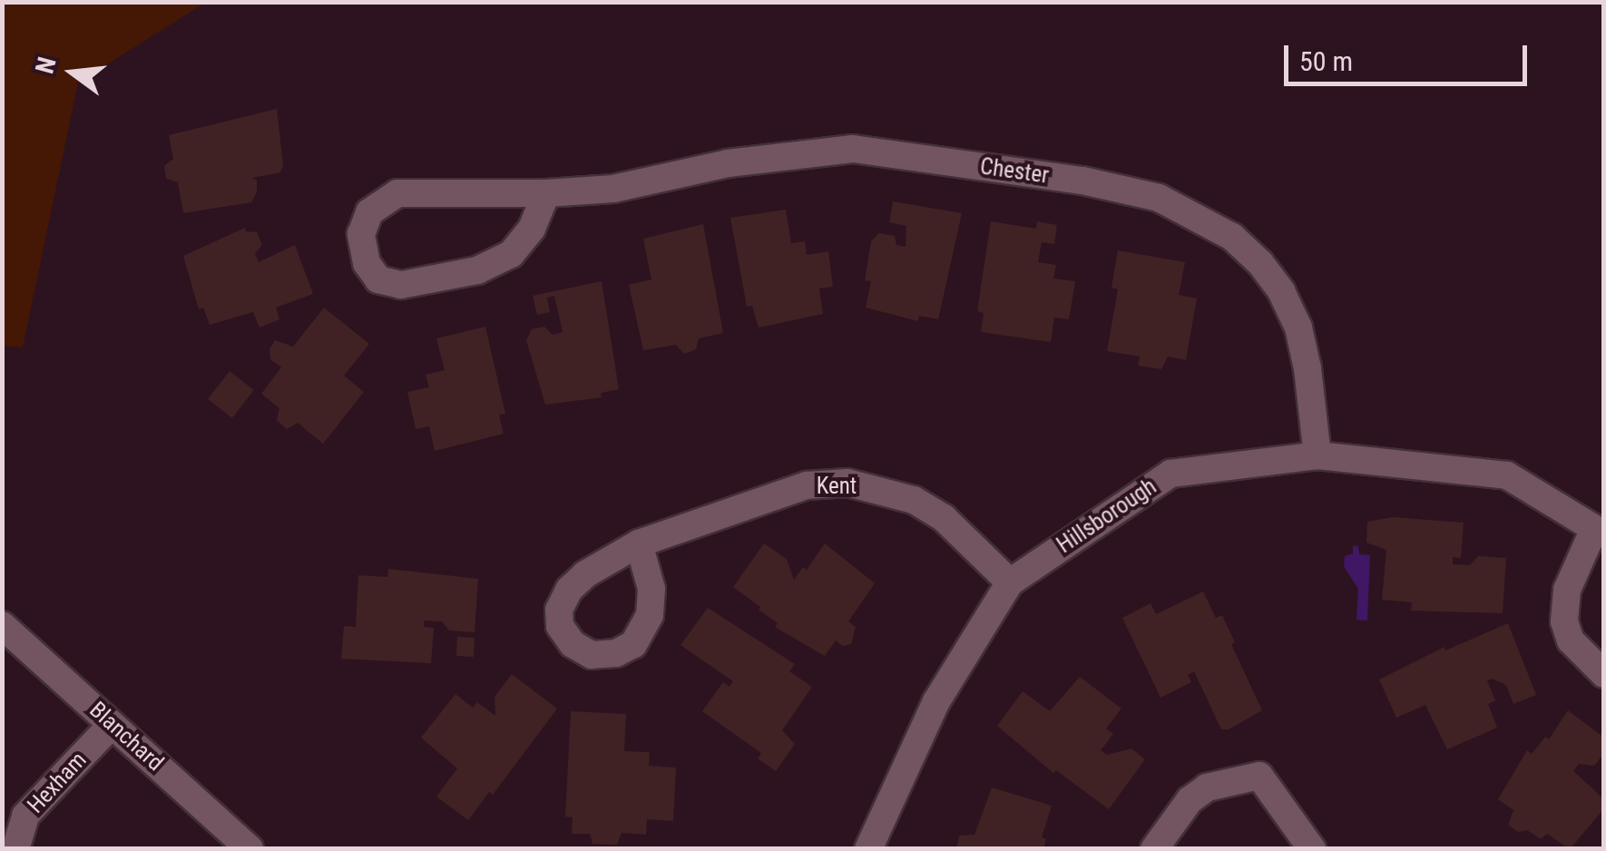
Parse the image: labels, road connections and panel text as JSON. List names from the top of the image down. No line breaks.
{"streets":{"street":["Chester","Kent","Hillsborough","Blanchard","Hexham"]},"crossings":[["Chester","Hillsborough"],["Kent","Hillsborough"],["Blanchard","Hexham"]],"scale_bar":"50 m","north":"left"}
